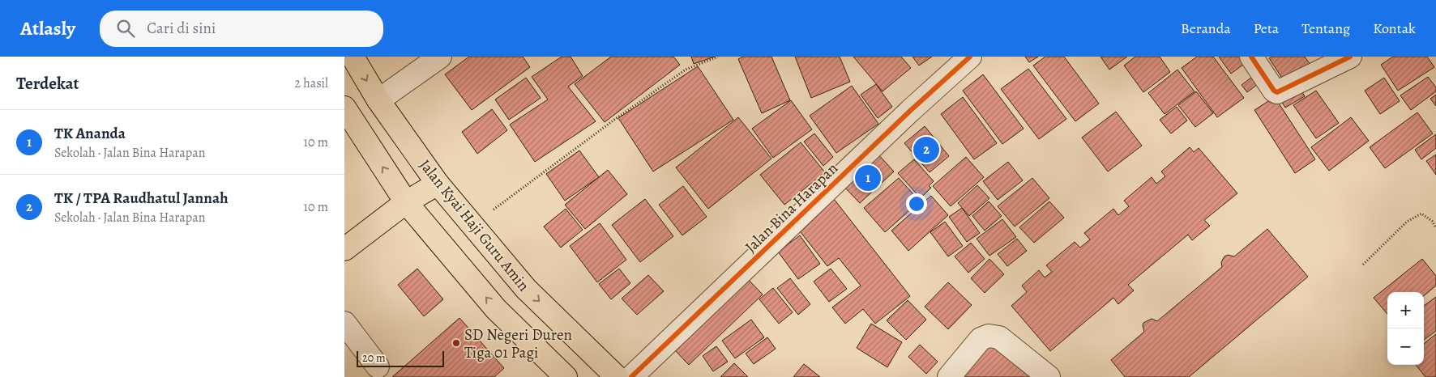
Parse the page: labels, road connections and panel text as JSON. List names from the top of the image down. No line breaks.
{"streets":{"main road":["Jalan Kyai Haji Guru Amin"],"street":["Jalan Bina Harapan"]},"places":["SD Negeri Duren Tiga 01 Pagi"],"scale_bar":"20 m","page":{"header":"Atlasly","search":"Cari di sini","nav":["Beranda","Peta","Tentang","Kontak"],"heading":["Terdekat","2 hasil"],"list":[{"mark":"1","name":"TK Ananda","note":"Sekolah · Jalan Bina Harapan","value":"10 m"},{"mark":"2","name":"TK / TPA Raudhatul Jannah","note":"Sekolah · Jalan Bina Harapan","value":"10 m"}],"pins":["2","1"],"map_buttons":["+","−"],"scale":"20 m"}}
